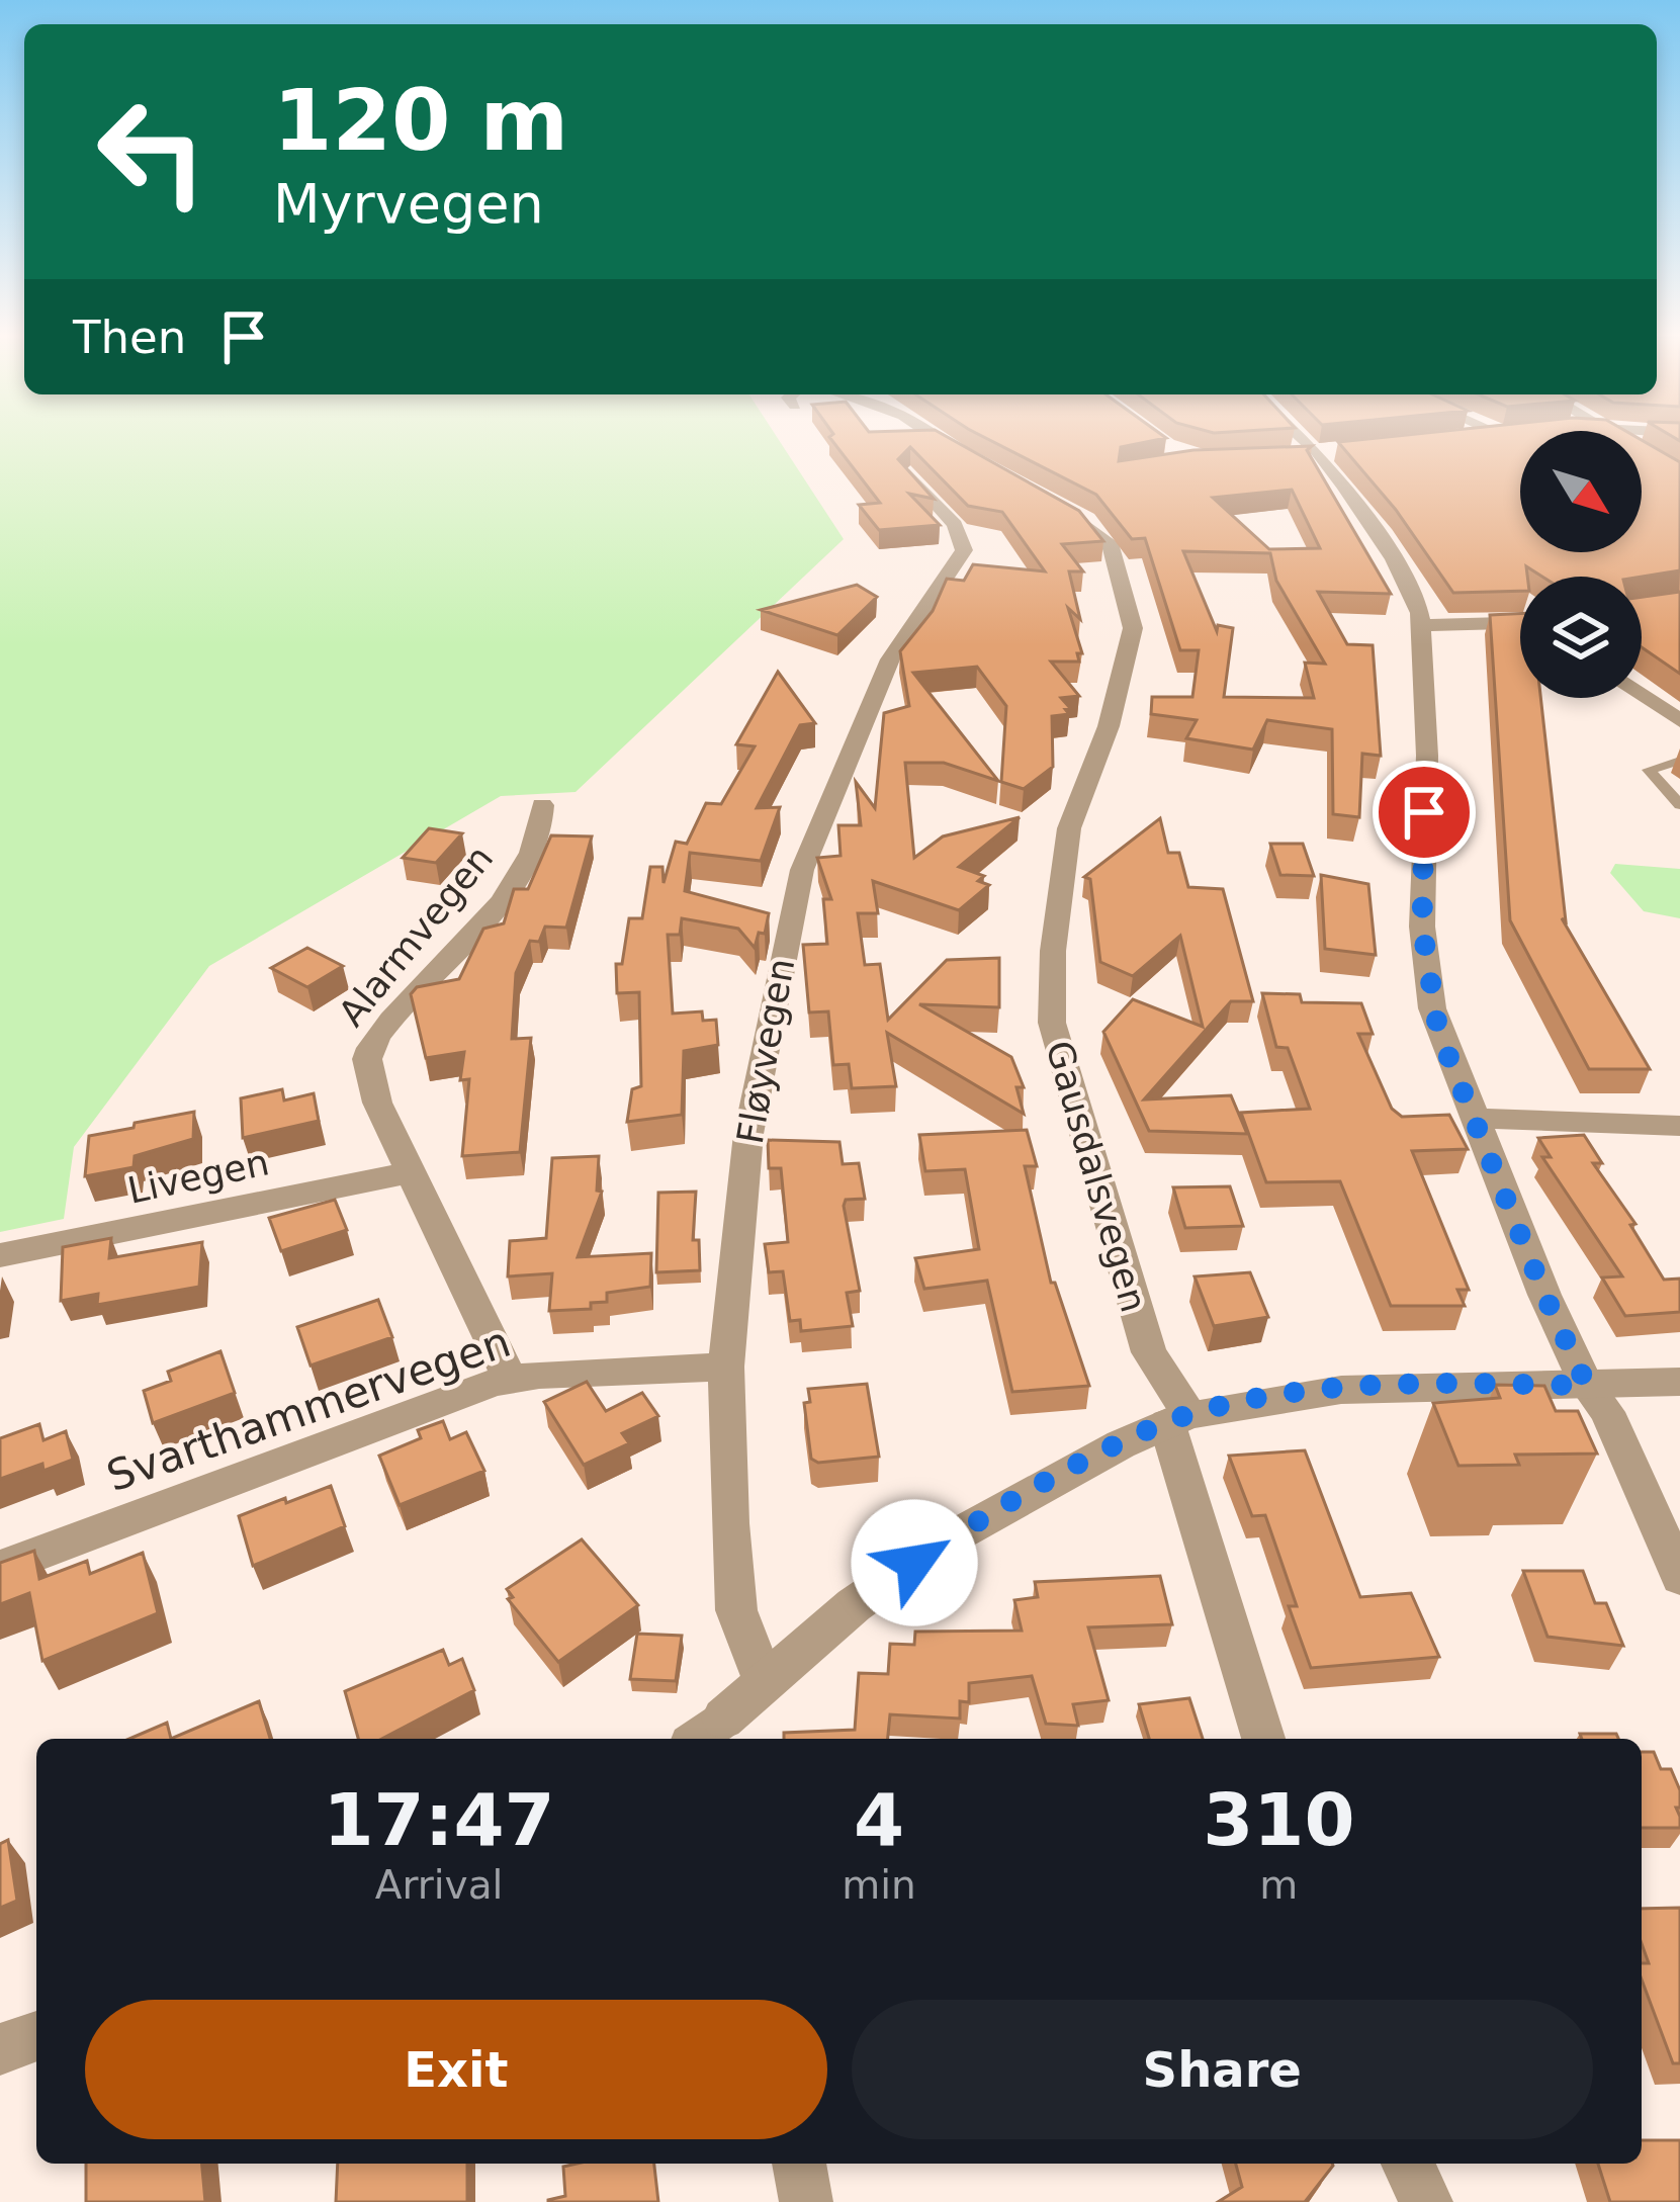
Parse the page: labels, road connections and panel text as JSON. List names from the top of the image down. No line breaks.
{"streets":{"street":["Alarmvegen","Fløyvegen","Livegen","Gausdalsvegen","Svarthammervegen"]},"crossings":[["Alarmvegen","Livegen"],["Alarmvegen","Svarthammervegen"],["Fløyvegen","Svarthammervegen"]],"north":"bottom right","page":{"turn":["120 m","Myrvegen"],"then":"Then","eta":["17:47","Arrival","4","min","310","m"],"buttons":["Exit","Share"]}}
